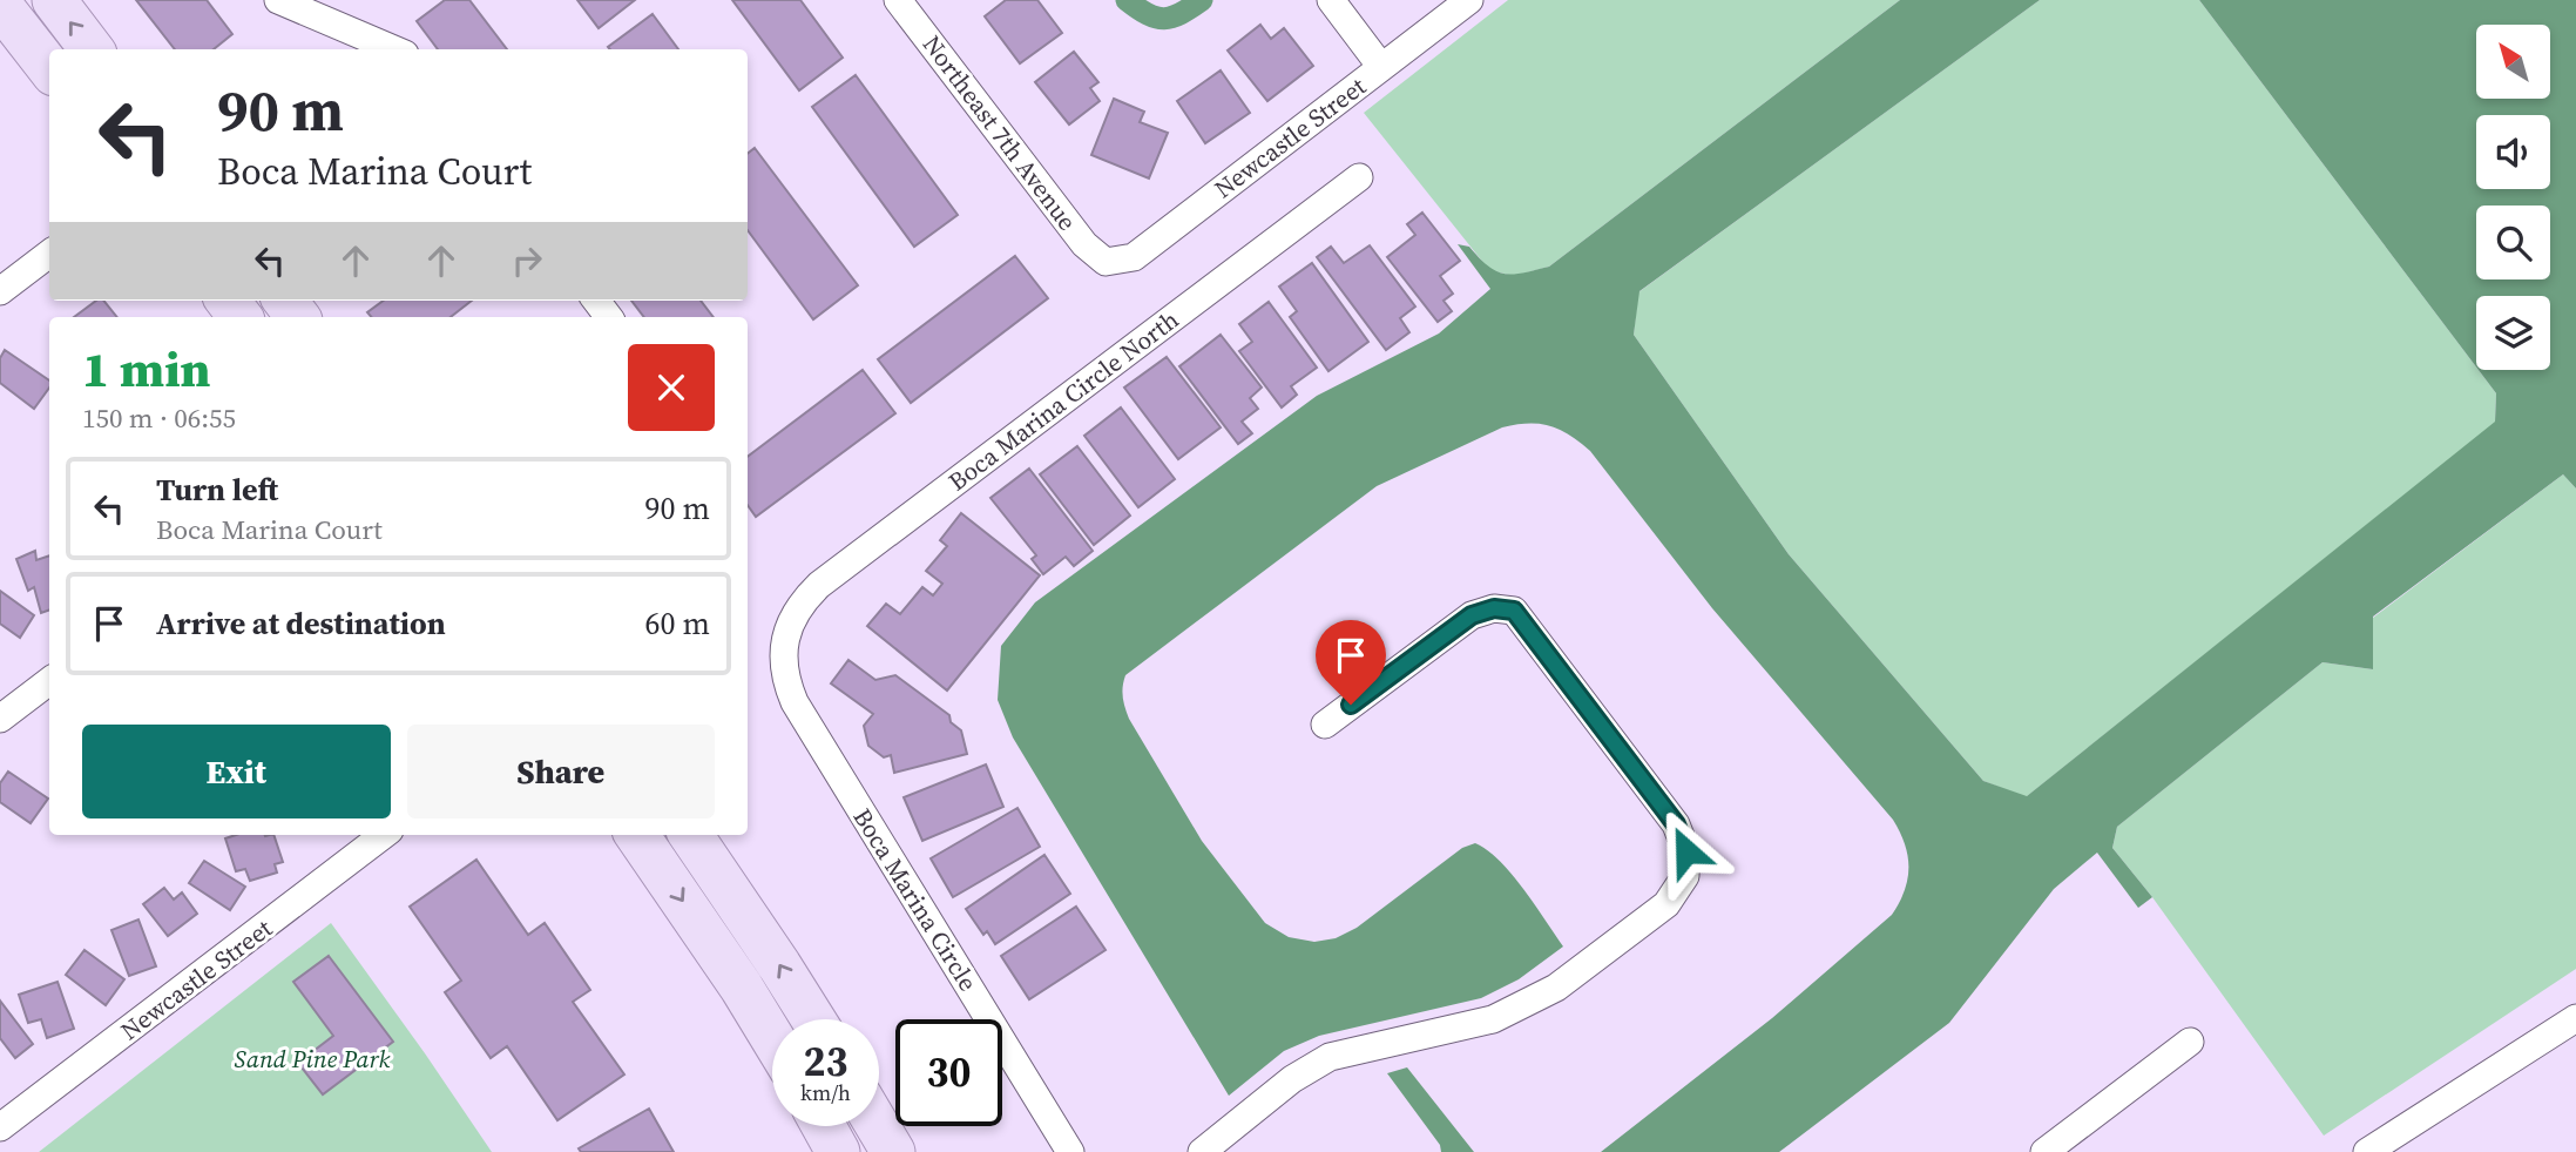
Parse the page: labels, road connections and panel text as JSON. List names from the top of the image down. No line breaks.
{"streets":{"street":["Northeast 7th Avenue","Newcastle Street","Boca Marina Circle North","Boca Marina Circle"]},"crossings":[["Northeast 7th Avenue","Newcastle Street"],["Boca Marina Circle North","Boca Marina Circle"]],"parks":["Sand Pine Park"],"north":"top left","page":{"turn":["90 m","Boca Marina Court"],"heading":["1 min","150 m · 06:55"],"list":[{"name":"Turn left","note":"Boca Marina Court","value":"90 m"},{"name":"Arrive at destination","value":"60 m"}],"buttons":["Exit","Share"],"speed":"23 km/h","limit":"30"}}
